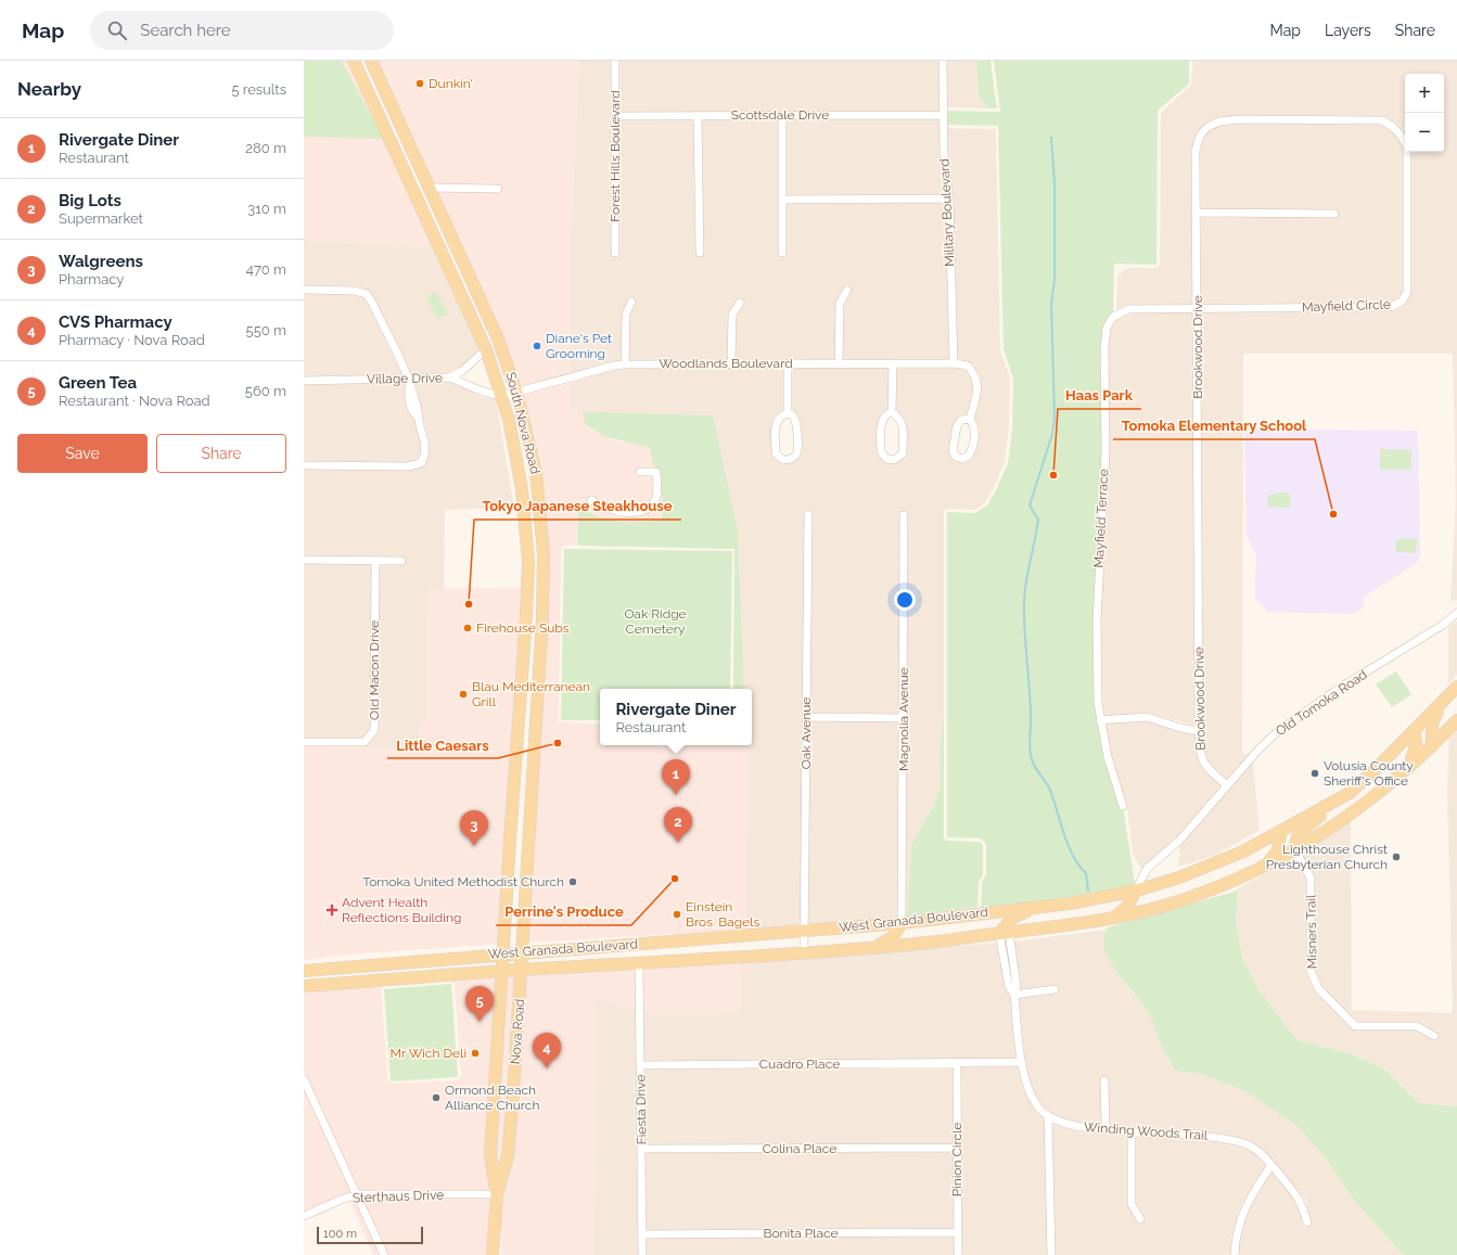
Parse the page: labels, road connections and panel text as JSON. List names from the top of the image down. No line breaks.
{"streets":{"main road":["South Nova Road","West Granada Boulevard","Nova Road"],"street":["Scottsdale Drive","Forest Hills Boulevard","Military Boulevard","Mayfield Circle","Brookwood Drive","Woodlands Boulevard","Village Drive","Mayfield Terrace","Old Macon Drive","Old Tomoka Road","Magnolia Avenue","Oak Avenue","Misners Trail","Cuadro Place","Fiesta Drive","Winding Woods Trail","Colina Place","Pinion Circle","Sterthaus Drive","Bonita Place"]},"crossings":[["Scottsdale Drive","Forest Hills Boulevard"],["Scottsdale Drive","Military Boulevard"],["Military Boulevard","Woodlands Boulevard"],["Mayfield Circle","Brookwood Drive"],["Mayfield Circle","Mayfield Terrace"],["Brookwood Drive","Mayfield Terrace"],["Brookwood Drive","Old Tomoka Road"],["Woodlands Boulevard","Village Drive"],["Woodlands Boulevard","South Nova Road"],["Village Drive","South Nova Road"],["South Nova Road","West Granada Boulevard"],["South Nova Road","Nova Road"],["Old Tomoka Road","West Granada Boulevard"],["Magnolia Avenue","West Granada Boulevard"],["Oak Avenue","West Granada Boulevard"],["West Granada Boulevard","Misners Trail"],["West Granada Boulevard","Nova Road"],["West Granada Boulevard","Fiesta Drive"],["Nova Road","Sterthaus Drive"],["Cuadro Place","Fiesta Drive"],["Cuadro Place","Pinion Circle"],["Fiesta Drive","Colina Place"],["Fiesta Drive","Bonita Place"],["Colina Place","Pinion Circle"],["Pinion Circle","Bonita Place"]],"parks":["Oak Ridge Cemetery"],"places":{"other":["Dunkin'","Diane's Pet Grooming","Haas Park","Tomoka Elementary School","Tokyo Japanese Steakhouse","Firehouse Subs","Blau Mediterranean Grill","Little Caesars","Volusia County Sheriff's Office","Lighthouse Christ Presbyterian Church","Perrine's Produce","Tomoka United Methodist Church","Einstein Bros. Bagels","Mr Wich Deli","Ormond Beach Alliance Church"],"health":["Advent Health Reflections Building"]},"scale_bar":"100 m","page":{"header":"Map","search":"Search here","nav":["Map","Layers","Share"],"heading":["Nearby","5 results"],"map_buttons":["+","−"],"list":[{"mark":"1","name":"Rivergate Diner","note":"Restaurant","value":"280 m"},{"mark":"2","name":"Big Lots","note":"Supermarket","value":"310 m"},{"mark":"3","name":"Walgreens","note":"Pharmacy","value":"470 m"},{"mark":"4","name":"CVS Pharmacy","note":"Pharmacy · Nova Road","value":"550 m"},{"mark":"5","name":"Green Tea","note":"Restaurant · Nova Road","value":"560 m"}],"buttons":["Save","Share"],"popup":["Rivergate Diner","Restaurant"],"pins":["1","2","3","5","4"],"scale":"100 m"}}
